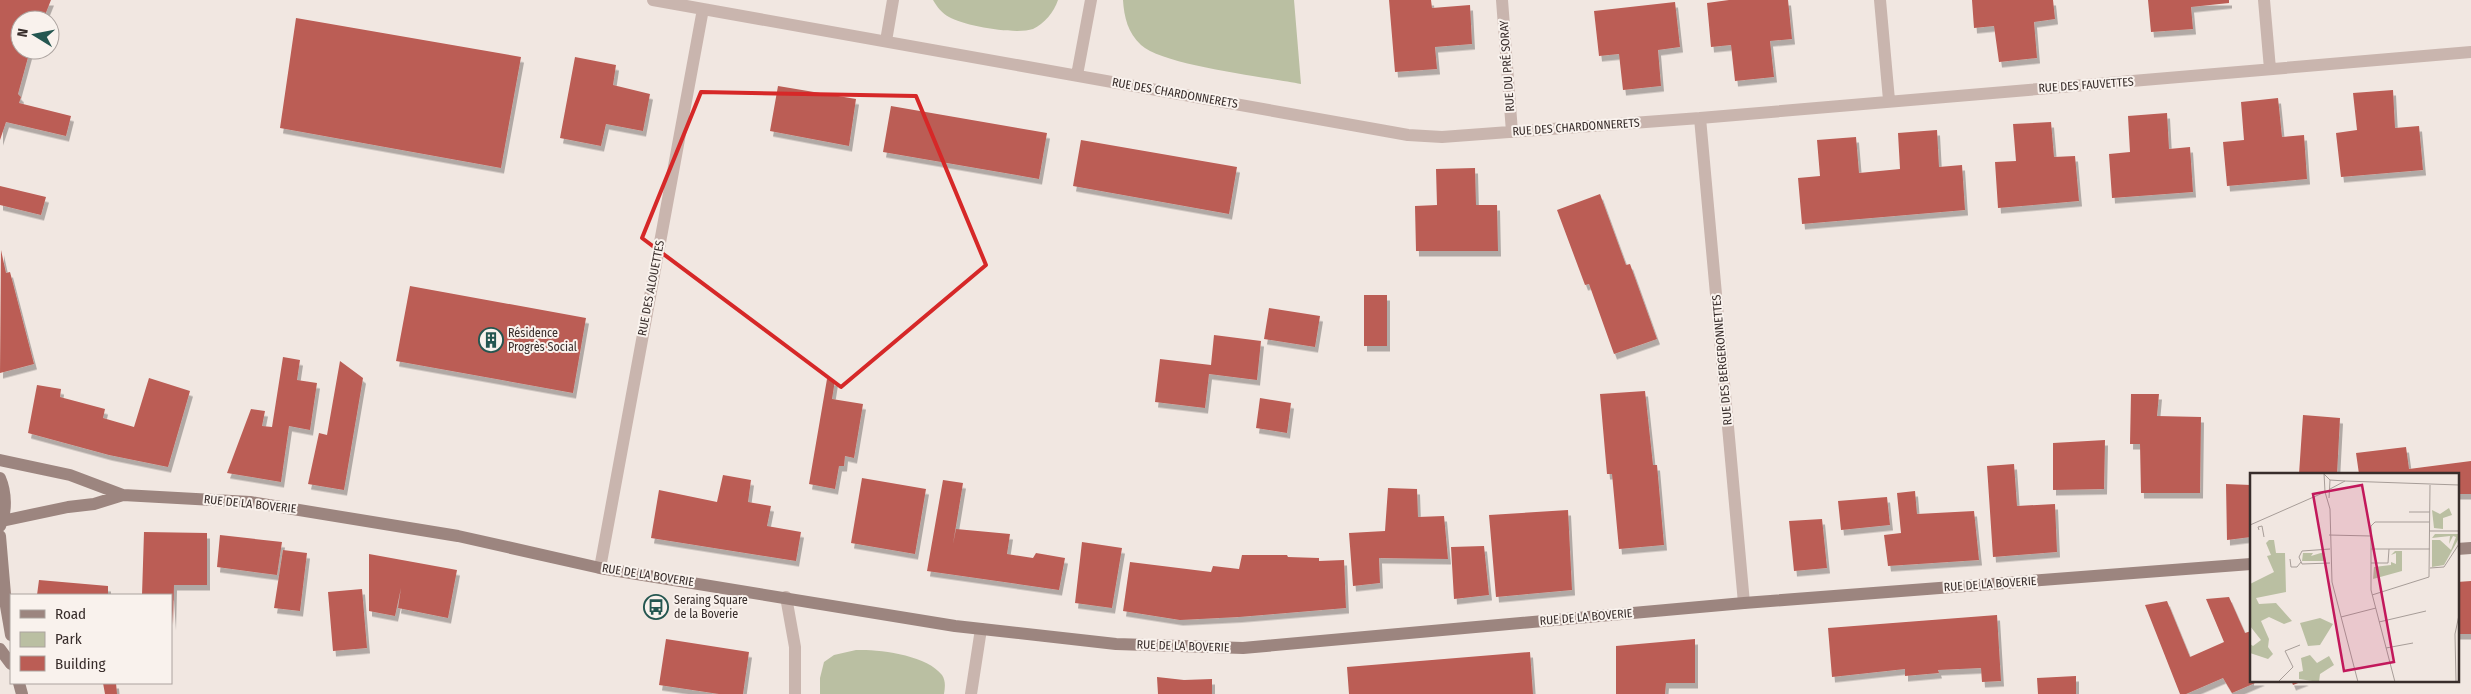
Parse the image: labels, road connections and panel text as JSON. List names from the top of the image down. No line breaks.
{"streets":{"street":["RUE DU PRÉ SORAY","RUE DES FAUVETTES","RUE DES CHARDONNERETS","RUE DES ALOUETTES","RUE DES BERGERONNETTES","RUE DE LA BOVERIE"]},"crossings":[["RUE DU PRÉ SORAY","RUE DES CHARDONNERETS"],["RUE DES FAUVETTES","RUE DES CHARDONNERETS"],["RUE DES FAUVETTES","RUE DES BERGERONNETTES"],["RUE DES CHARDONNERETS","RUE DES ALOUETTES"],["RUE DES CHARDONNERETS","RUE DES BERGERONNETTES"],["RUE DES ALOUETTES","RUE DE LA BOVERIE"],["RUE DES BERGERONNETTES","RUE DE LA BOVERIE"]],"places":{"building":["Résidence Progrès Social"],"bus stop":["Seraing Square de la Boverie"]},"legend":["Road","Park","Building"],"north":"left"}
